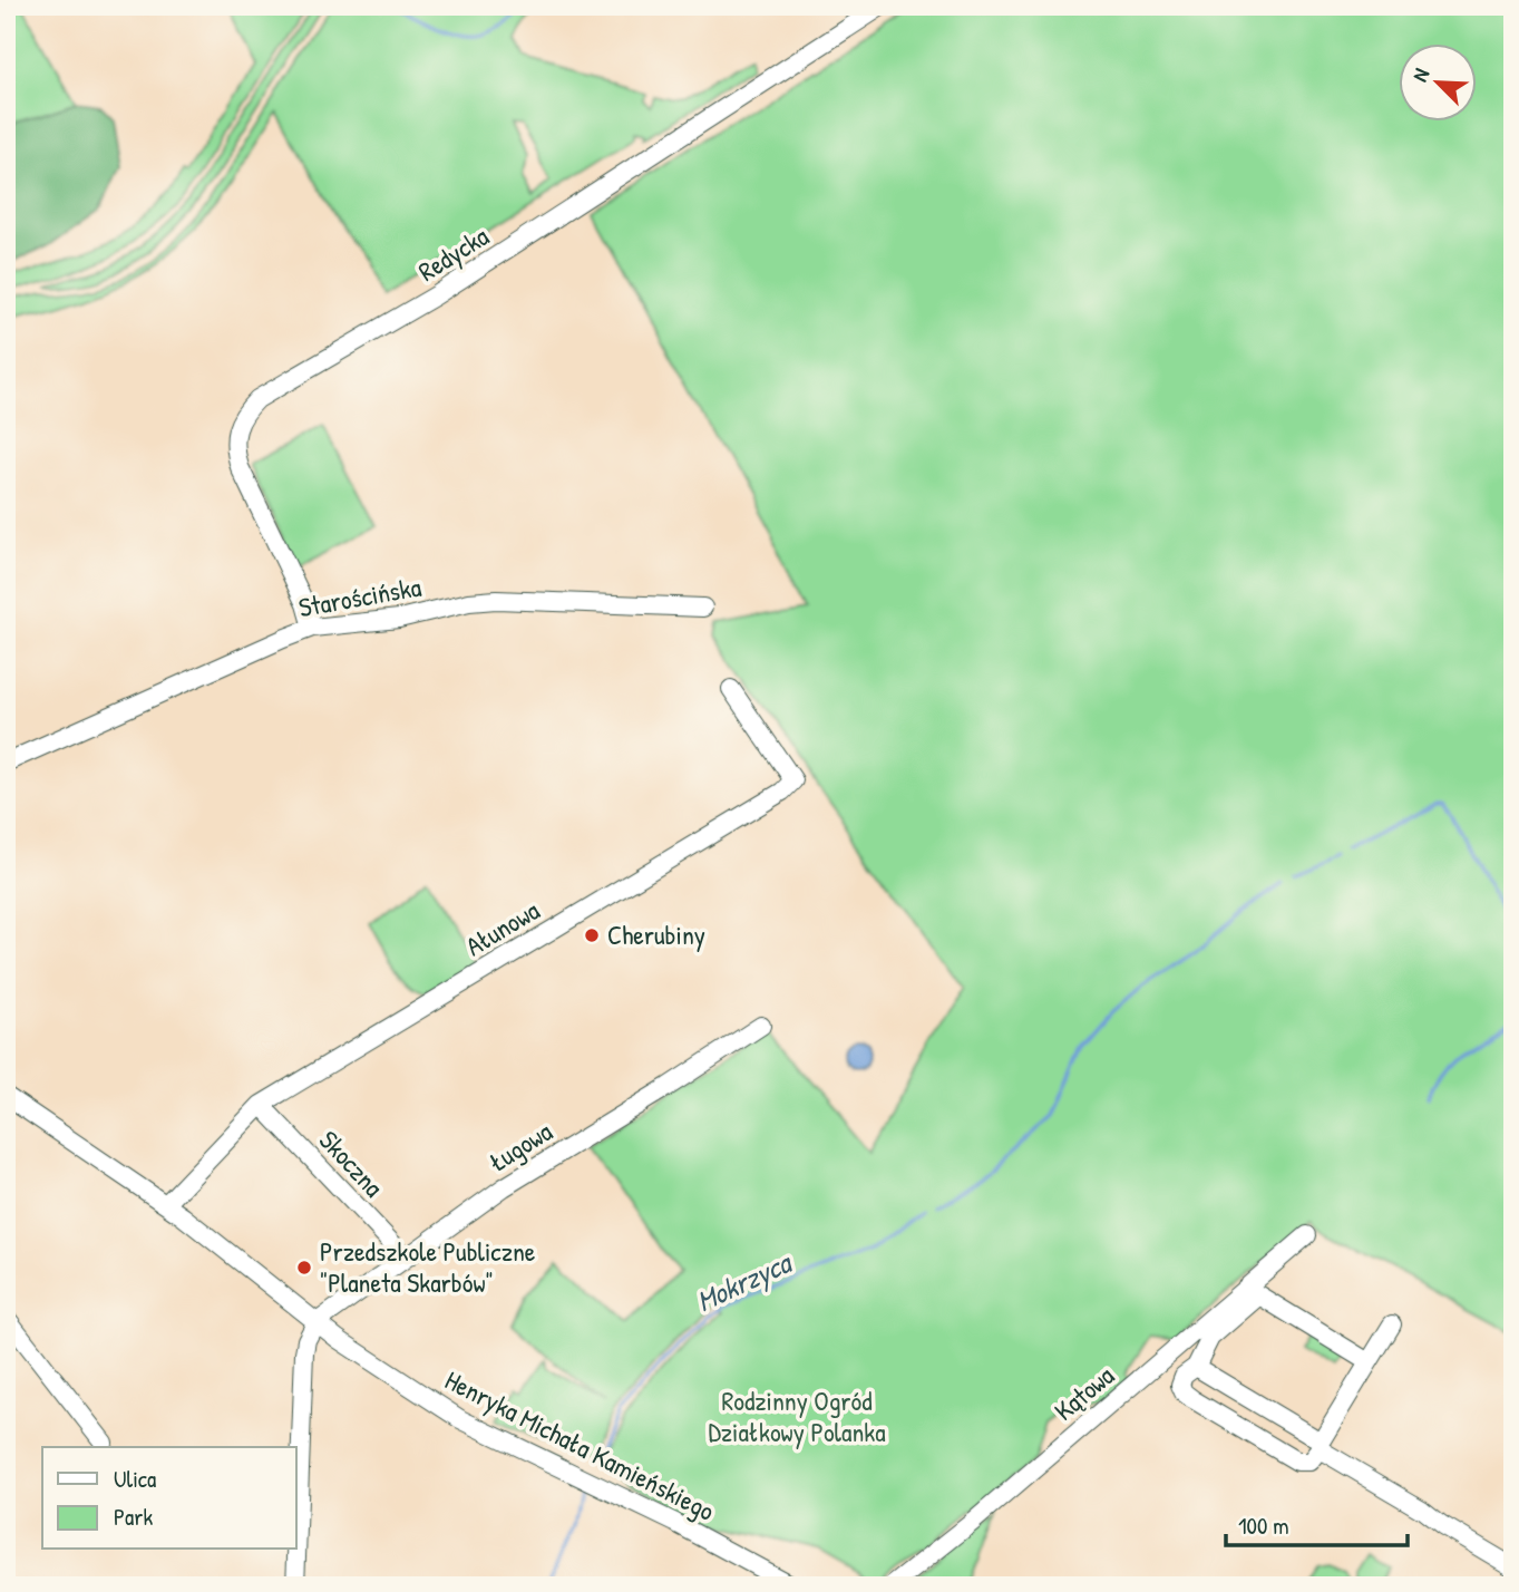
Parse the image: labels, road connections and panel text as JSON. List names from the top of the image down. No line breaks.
{"streets":{"street":["Redycka","Starościńska","Ałunowa","Ługowa","Skoczna","Kątowa","Henryka Michała Kamieńskiego"]},"crossings":[["Redycka","Starościńska"],["Ałunowa","Skoczna"],["Ałunowa","Henryka Michała Kamieńskiego"],["Ługowa","Skoczna"],["Ługowa","Henryka Michała Kamieńskiego"]],"water":["Mokrzyca"],"parks":["Rodzinny Ogród Działkowy Polanka"],"places":["Cherubiny","Przedszkole Publiczne \"Planeta Skarbów\""],"legend":["Ulica","Park"],"scale_bar":"100 m","north":"top left"}
